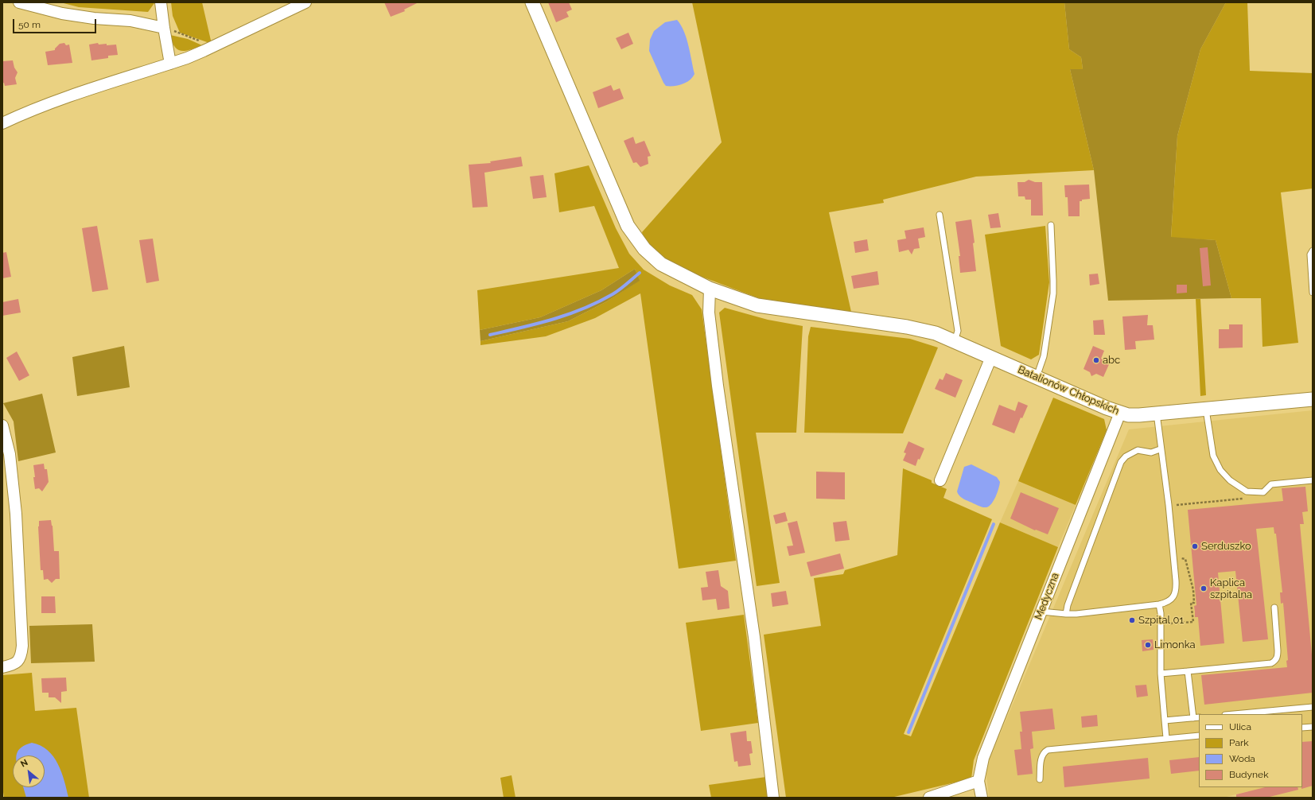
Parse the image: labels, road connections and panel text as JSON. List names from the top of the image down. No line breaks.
{"streets":{"street":["Batalionów Chłopskich","Medyczna"]},"crossings":[["Batalionów Chłopskich","Medyczna"]],"places":["abc","Serduszko","Kaplica szpitalna","Szpital 01","Limonka"],"legend":["Ulica","Park","Woda","Budynek"],"scale_bar":"50 m","north":"top left"}
